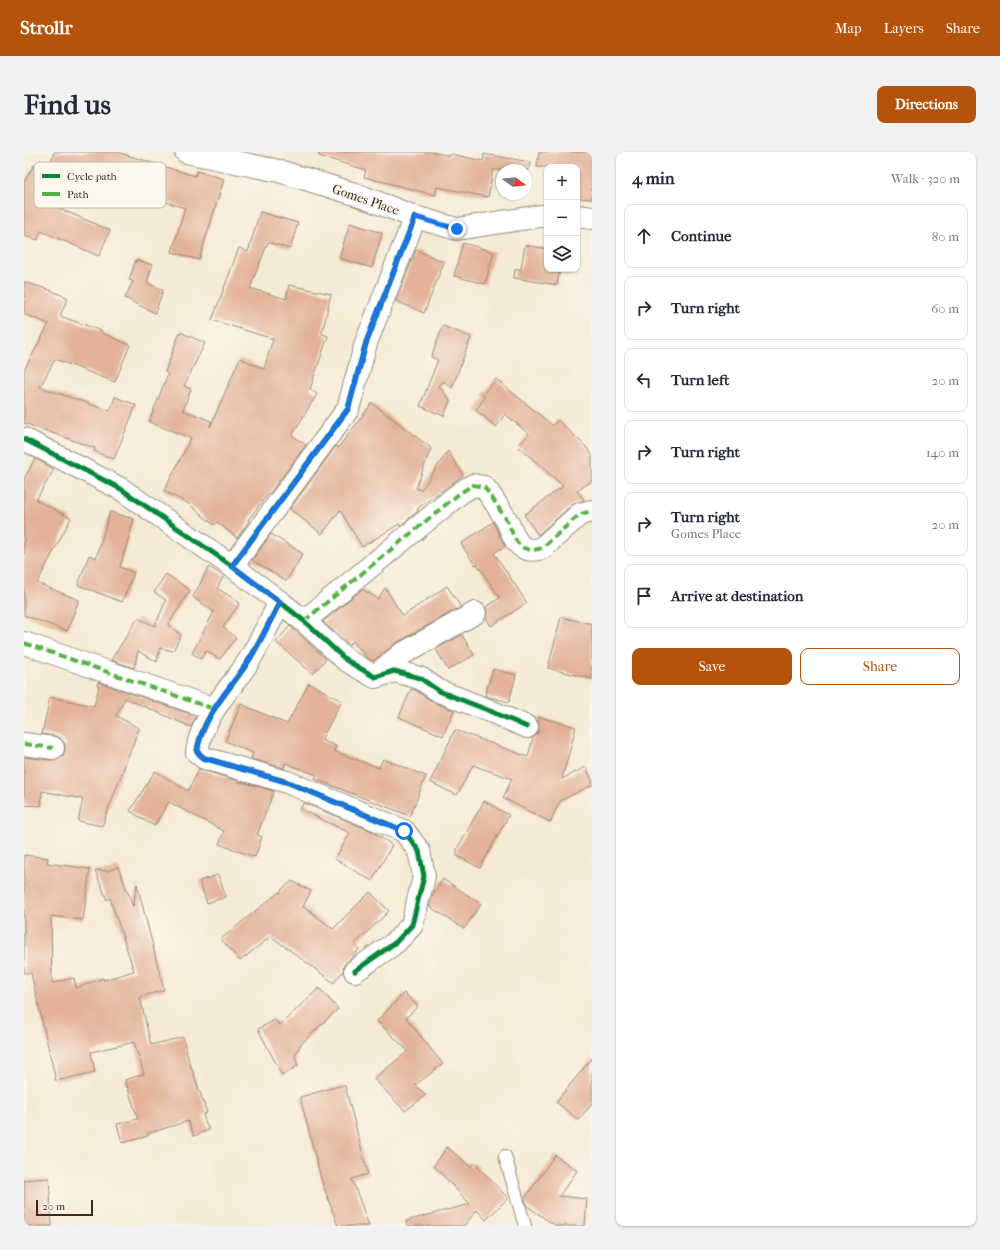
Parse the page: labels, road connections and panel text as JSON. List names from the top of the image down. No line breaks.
{"streets":{"street":["Gomes Place"]},"legend":["Cycle path","Path"],"scale_bar":"20 m","north":"right","page":{"header":"Strollr","nav":["Map","Layers","Share"],"buttons":["Directions",["Save","Share"]],"title":"Find us","heading":["4 min","Walk · 320 m"],"map_buttons":["+","−"],"list":[["Continue","80 m"],["Turn right","60 m"],["Turn left","20 m"],["Turn right","140 m"],["Turn right","Gomes Place","20 m"],"Arrive at destination"],"scale":"20 m"}}
